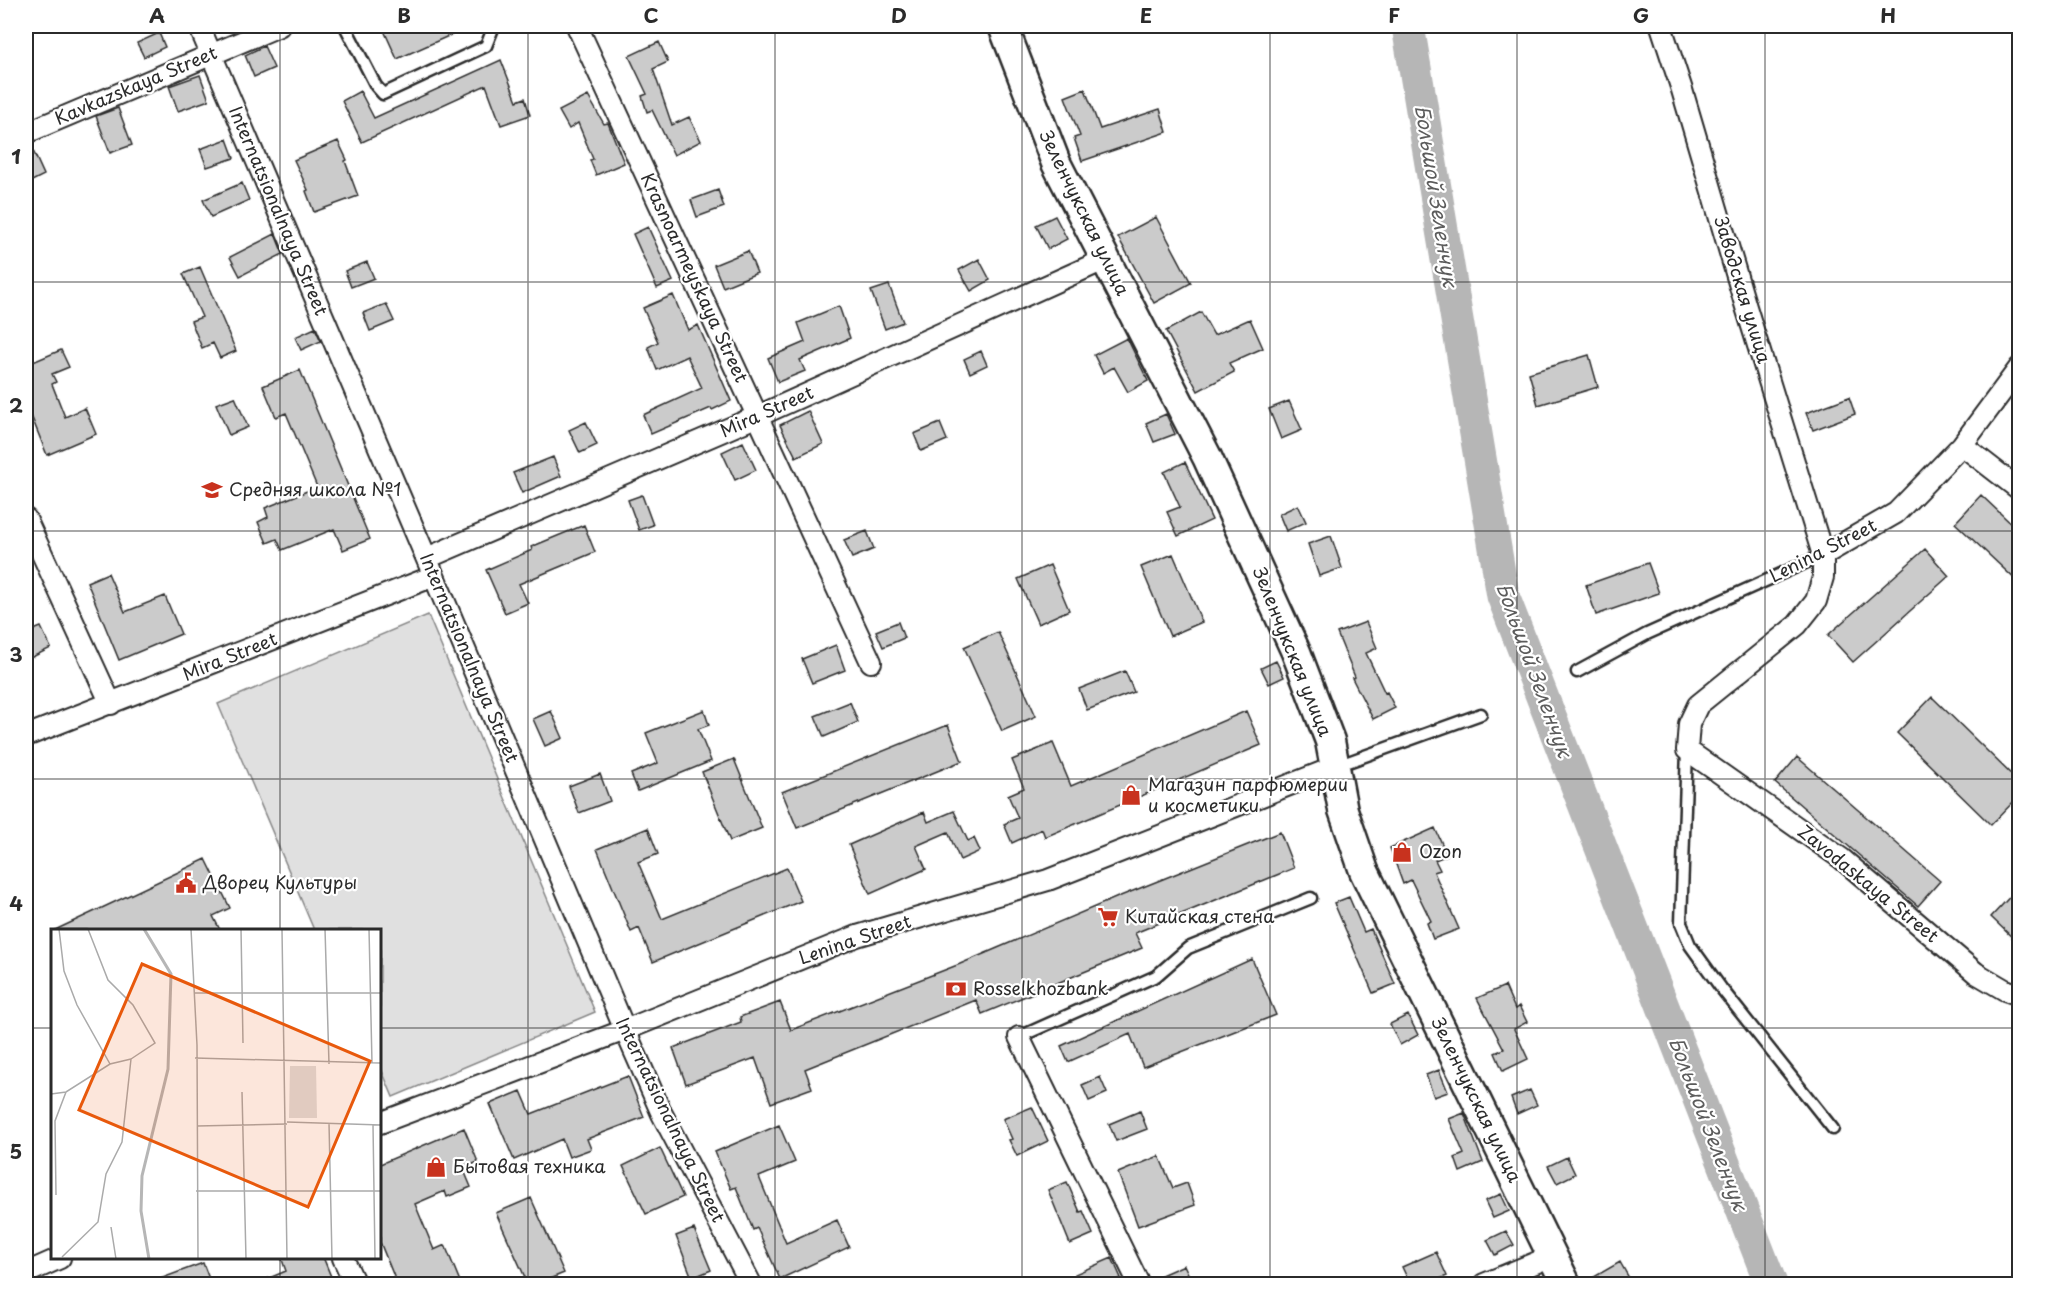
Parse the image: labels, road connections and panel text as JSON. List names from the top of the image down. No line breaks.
{"streets":{"street":["Kavkazskaya Street","Internatsionalnaya Street","Зеленчукская улица","Krasnoarmeyskaya Street","Заводская улица","Mira Street","Lenina Street","Zavodaskaya Street"]},"crossings":[["Kavkazskaya Street","Internatsionalnaya Street"],["Internatsionalnaya Street","Mira Street"],["Internatsionalnaya Street","Lenina Street"],["Зеленчукская улица","Mira Street"],["Зеленчукская улица","Lenina Street"],["Krasnoarmeyskaya Street","Mira Street"],["Заводская улица","Lenina Street"]],"water":["Большой Зеленчук"],"places":{"school or university":["Средняя школа №1"],"shop":["Магазин парфюмерии и косметики","Ozon","Бытовая техника"],"public building":["Дворец Культуры"],"supermarket":["Китайская стена"],"bank":["Rosselkhozbank"]},"grid":{"columns":["A","B","C","D","E","F","G","H"],"rows":["1","2","3","4","5"]}}
